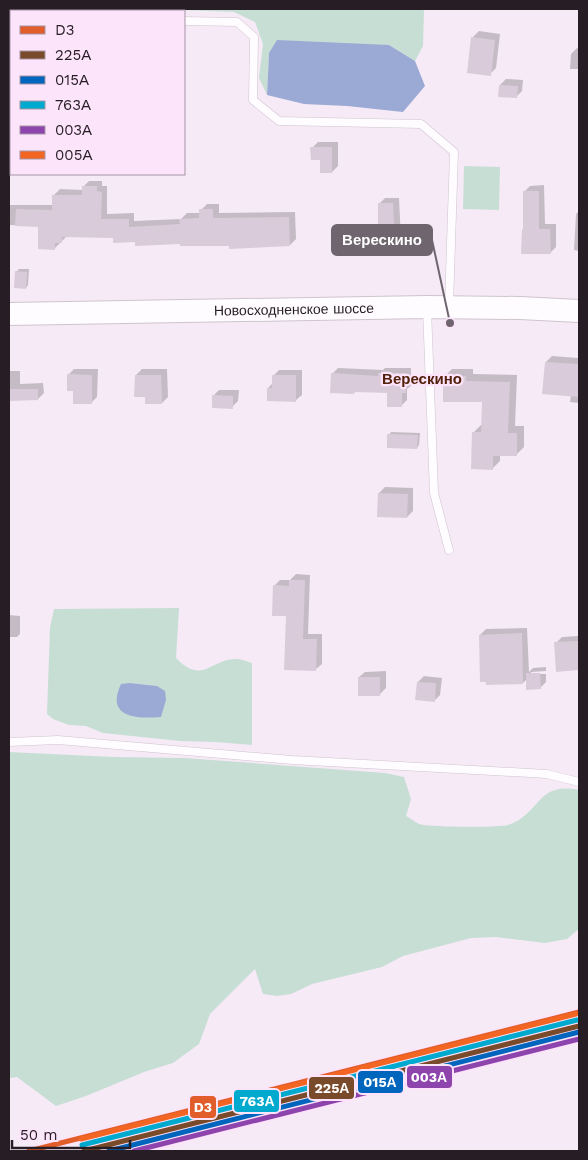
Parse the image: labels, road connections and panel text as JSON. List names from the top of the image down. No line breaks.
{"streets":{"main road":["Новосходненское шоссе"]},"districts":["Верескино"],"places":["Верескино"],"lines":["transit line D3","transit line 005А","transit line 763А","transit line 225А","transit line 015А","transit line 003А"],"legend":["D3","225А","015А","763А","003А","005А"],"scale_bar":"50 m"}
